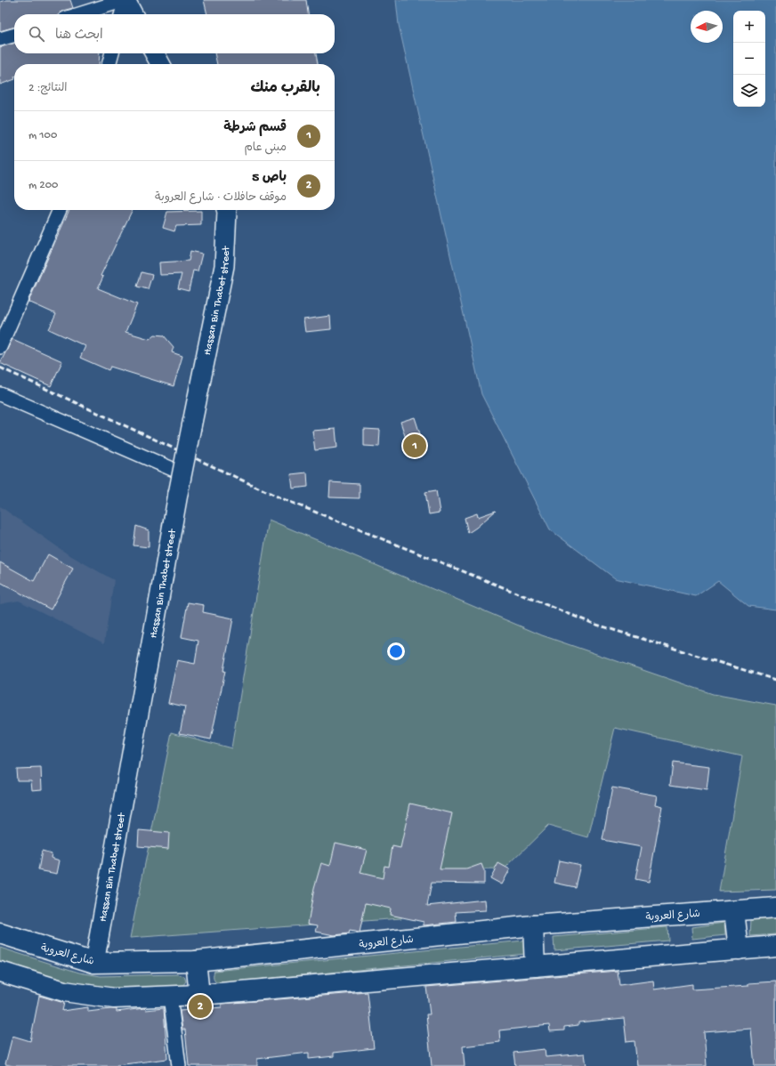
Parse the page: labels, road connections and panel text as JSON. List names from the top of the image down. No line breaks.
{"streets":{"main road":["شارع العروبة"],"street":["Hassan Bin Thabet street"]},"crossings":[["Hassan Bin Thabet street","شارع العروبة"]],"north":"left","page":{"map_buttons":["+","−"],"search":"ابحث هنا","heading":["بالقرب منك","النتائج: 2"],"list":[{"mark":"1","name":"قسم شرطة","note":"مبنى عام","value":"100 m"},{"mark":"2","name":"باص 5","note":"موقف حافلات · شارع العروبة","value":"200 m"}],"pins":["1","2"]}}
